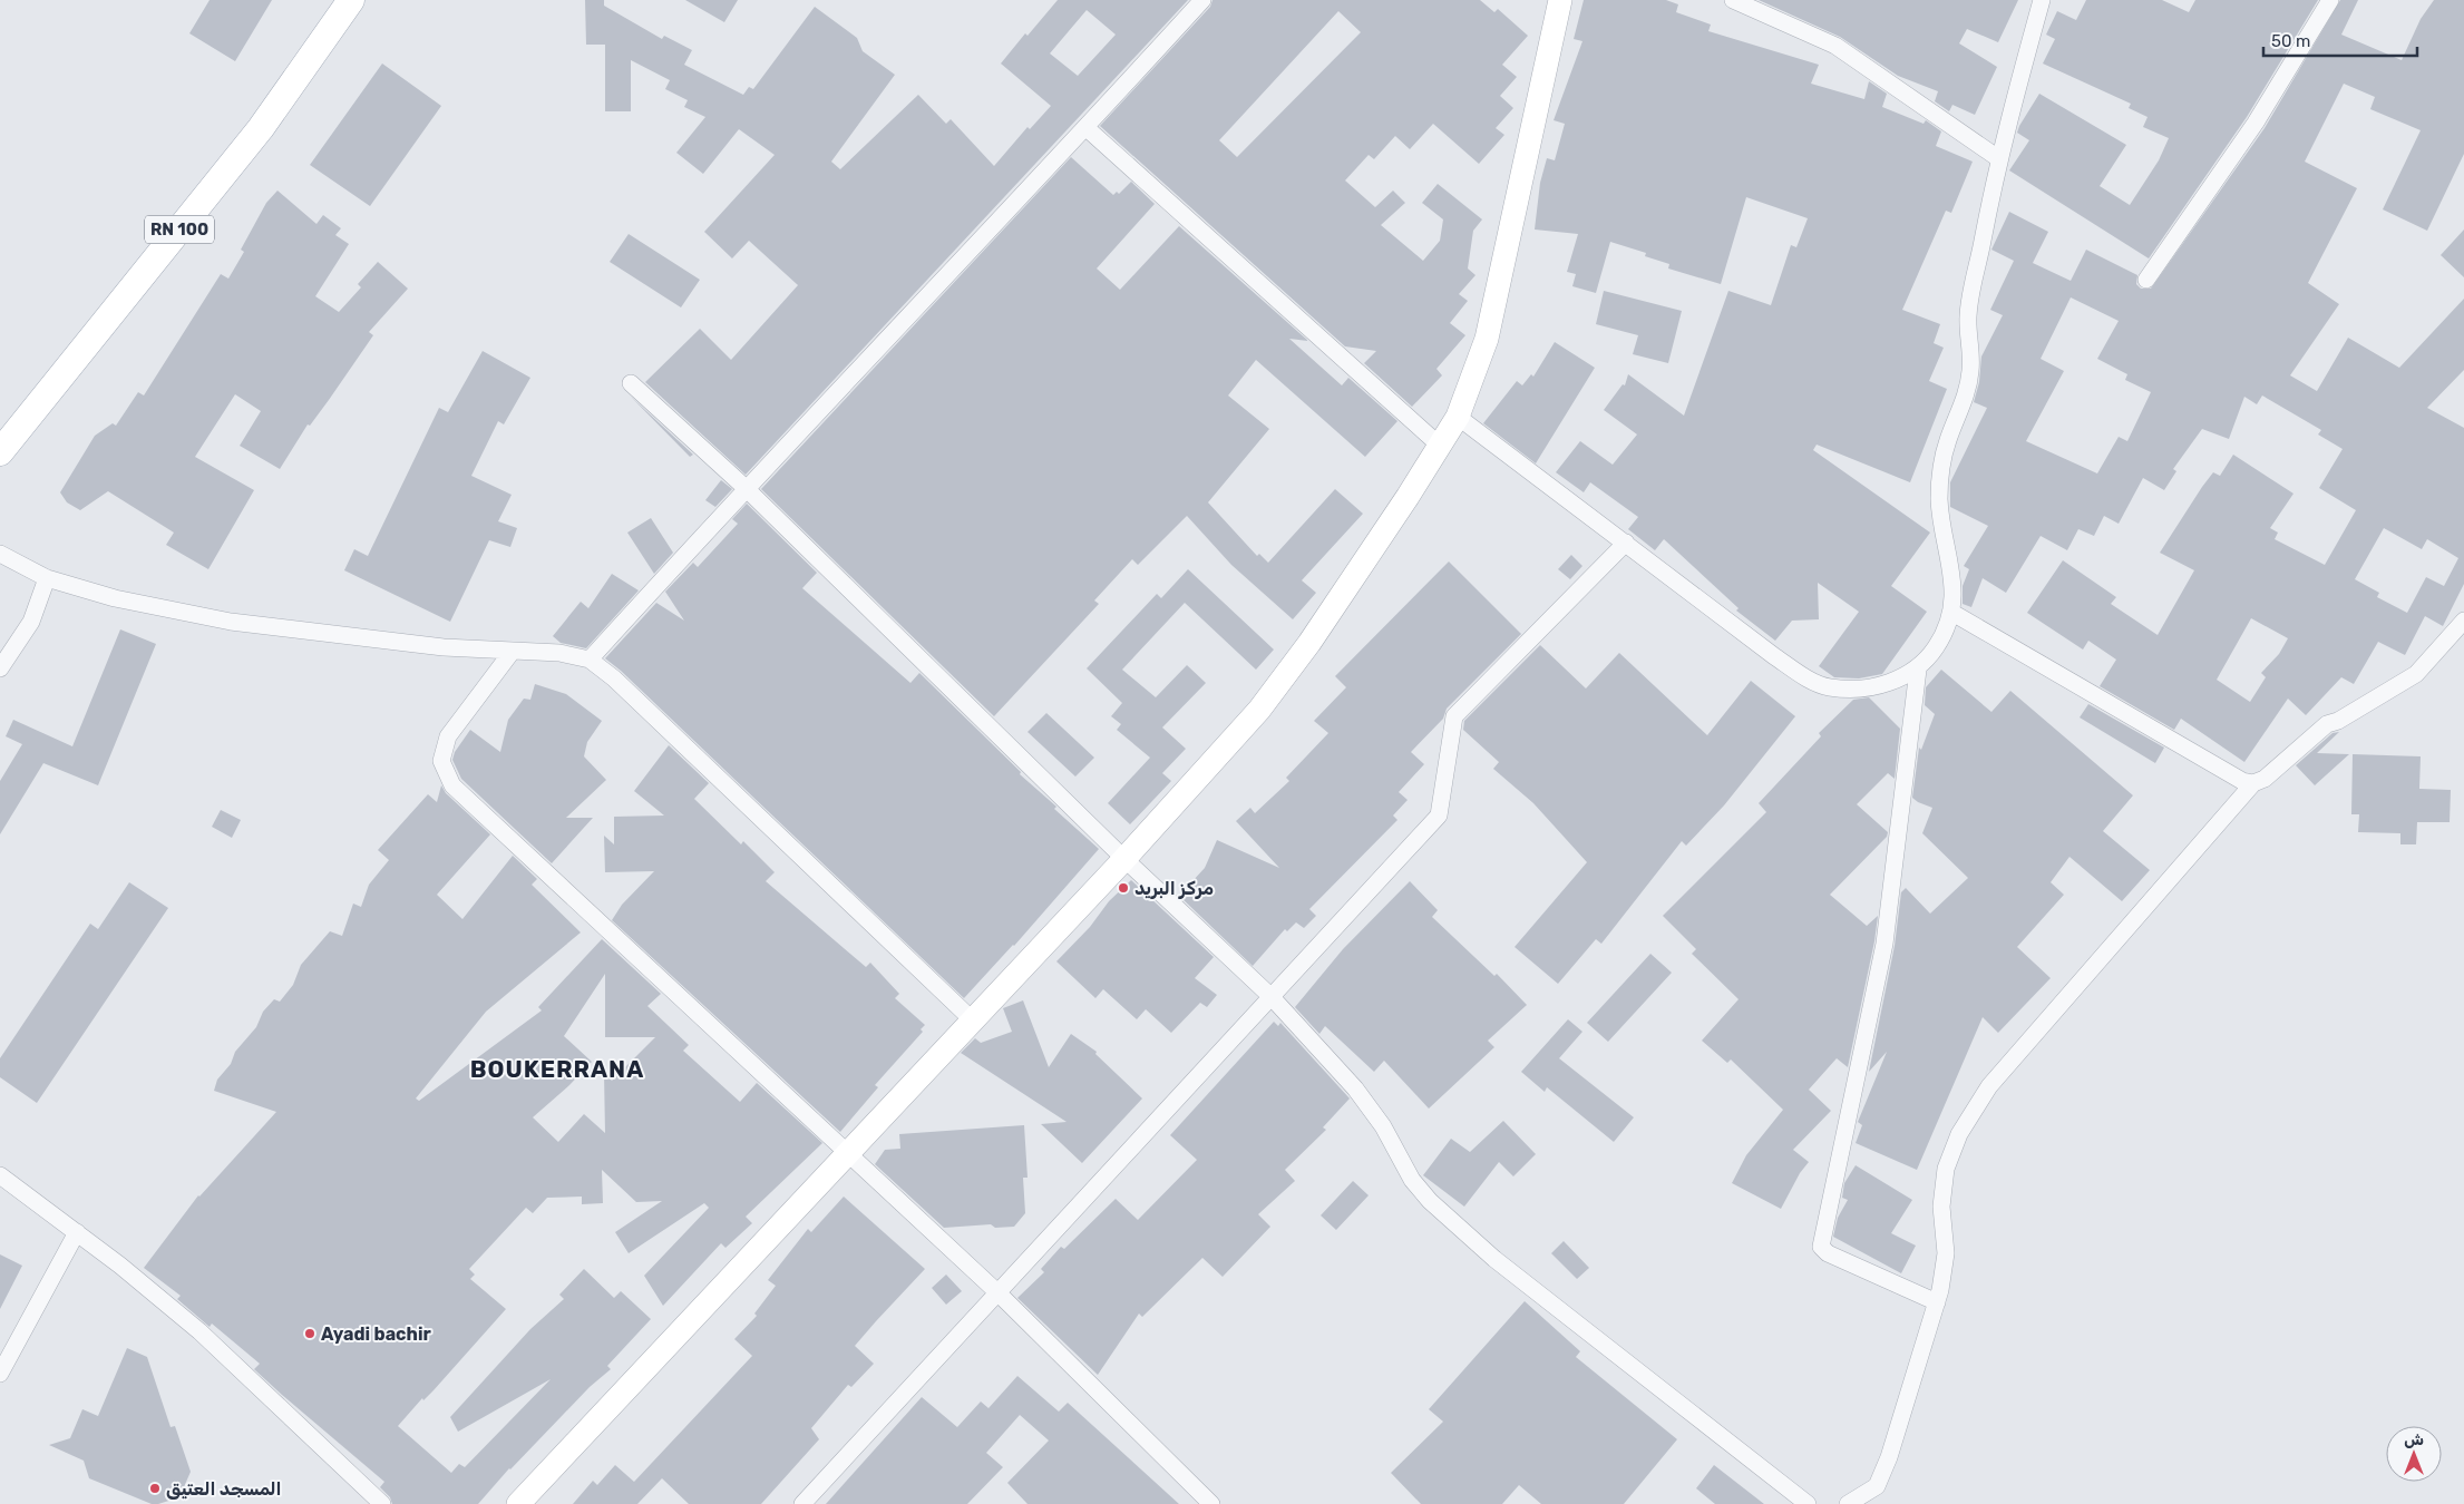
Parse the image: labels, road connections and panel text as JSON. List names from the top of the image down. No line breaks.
{"streets":{"main road":["RN 100"]},"districts":["BOUKERRANA"],"places":["مركز البريد","Ayadi bachir","المسجد العتيق"],"scale_bar":"50 m","north":"top"}
